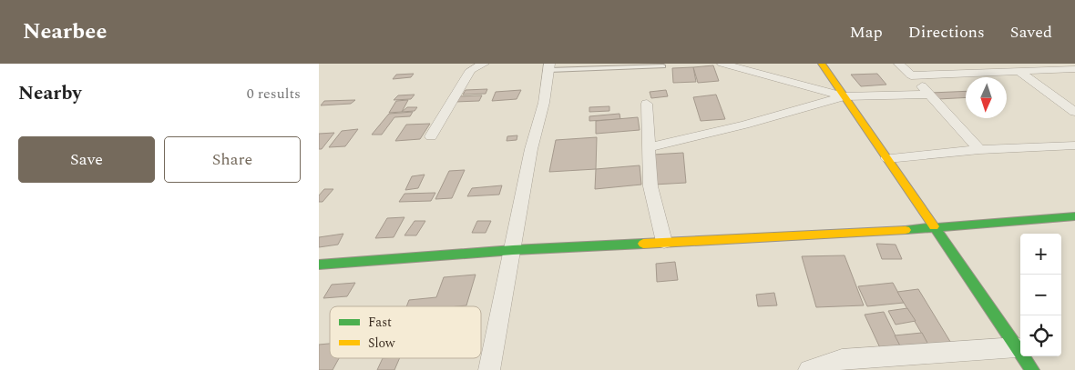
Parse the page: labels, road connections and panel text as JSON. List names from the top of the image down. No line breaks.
{"legend":["Fast","Slow"],"north":"bottom","page":{"header":"Nearbee","nav":["Map","Directions","Saved"],"heading":["Nearby","0 results"],"buttons":["Save","Share"],"map_buttons":["+","−"]}}
